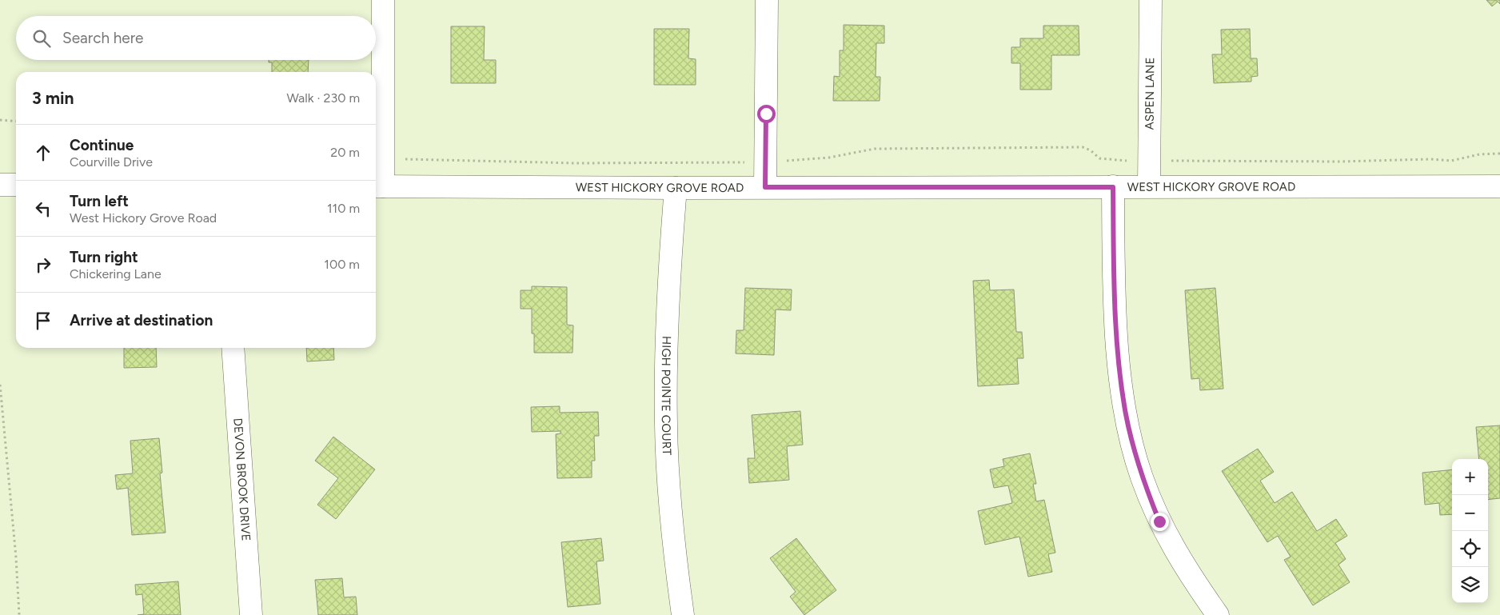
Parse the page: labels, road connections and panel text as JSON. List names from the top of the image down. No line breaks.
{"streets":{"street":["ASPEN LANE","WEST HICKORY GROVE ROAD","HIGH POINTE COURT","DEVON BROOK DRIVE"]},"crossings":[["ASPEN LANE","WEST HICKORY GROVE ROAD"],["WEST HICKORY GROVE ROAD","HIGH POINTE COURT"]],"page":{"search":"Search here","heading":["3 min","Walk · 230 m"],"list":[["Continue","Courville Drive","20 m"],["Turn left","West Hickory Grove Road","110 m"],["Turn right","Chickering Lane","100 m"],"Arrive at destination"],"map_buttons":["+","−"]}}
